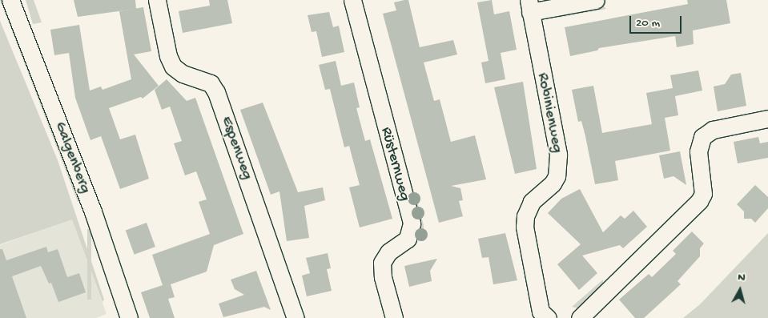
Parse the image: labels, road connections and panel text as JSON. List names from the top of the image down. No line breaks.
{"streets":{"street":["Robinienweg","Espenweg","Galgenberg","Rüsternweg"]},"scale_bar":"20 m","north":"top"}
